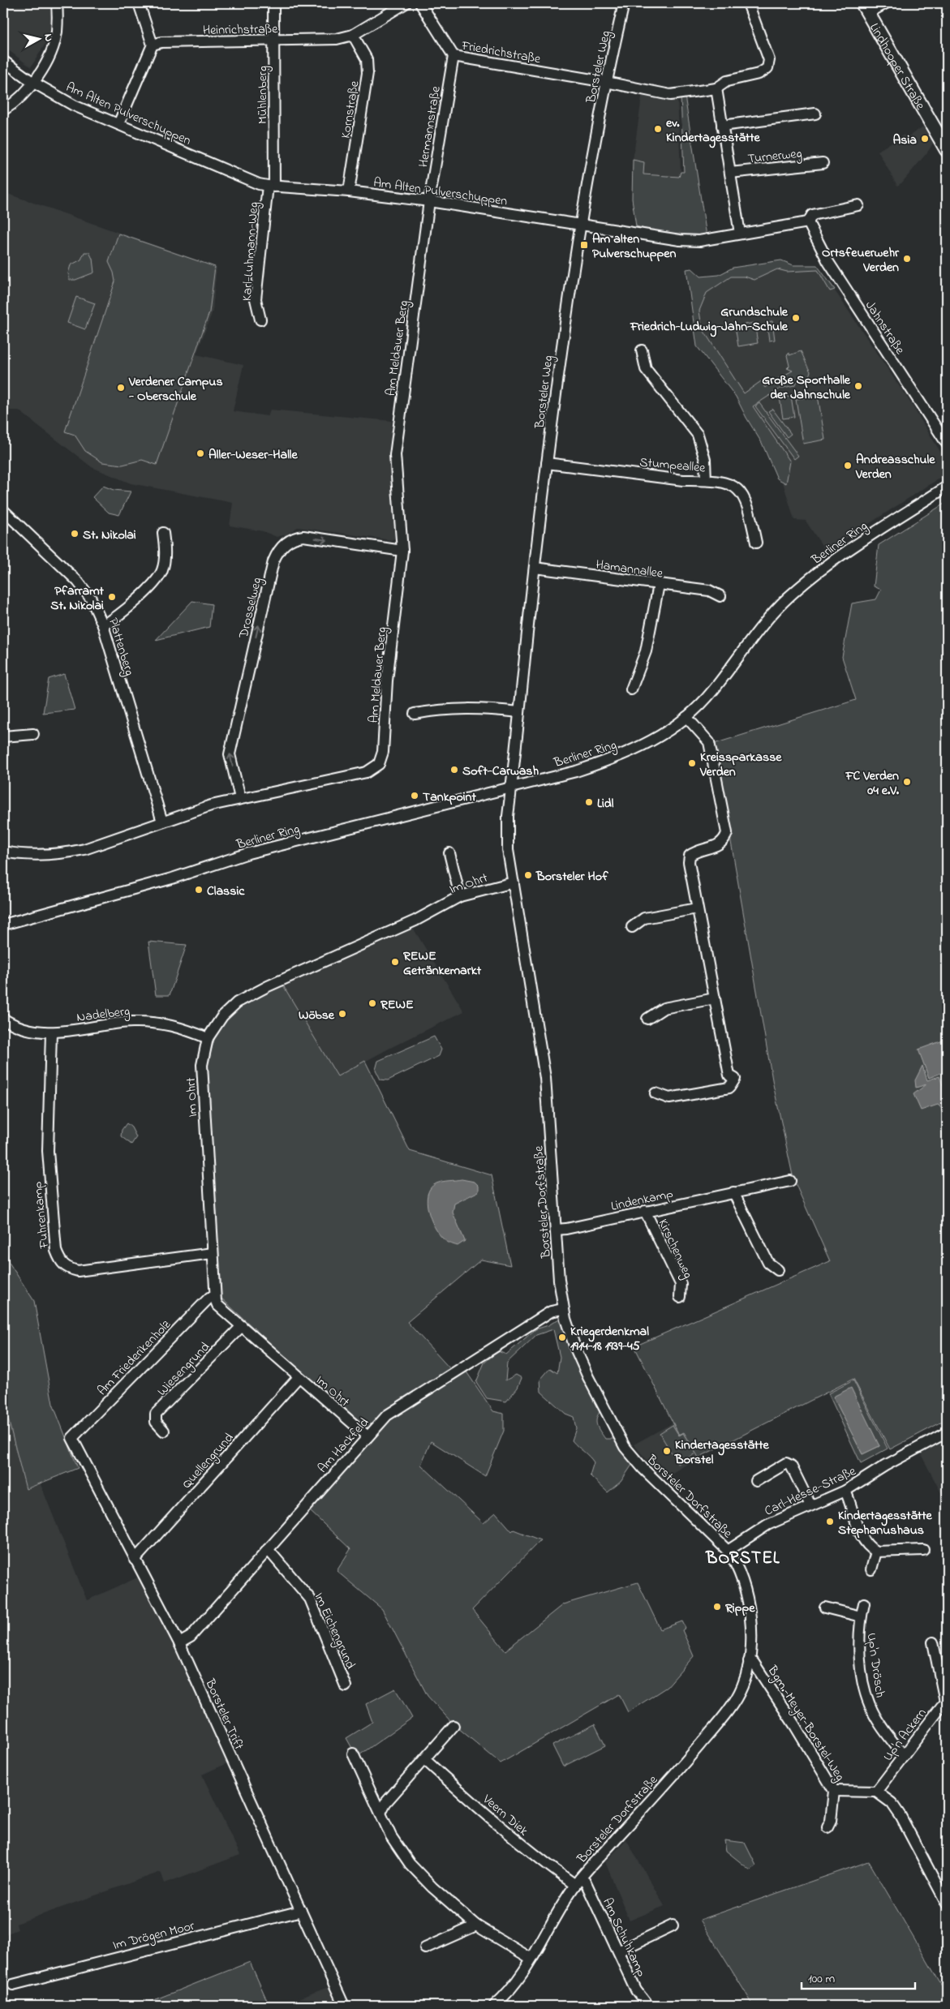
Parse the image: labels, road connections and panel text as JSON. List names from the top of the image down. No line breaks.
{"streets":{"main road":["Lindhooper Straße"],"street":["Heinrichstraße","Friedrichstraße","Borsteler Weg","Mühlenberg","Kornstraße","Am Alten Pulverschuppen","Hermannstraße","Turnerweg","Karl-Luhmann-Weg","Jahnstraße","Am Meldauer Berg","Stumpeallee","Berliner Ring","Hamannallee","Drosselweg","Plattenberg","Im Ohrt","Nadelberg","Lindenkamp","Borsteler Dorfstraße","Fuhrenkamp","Kirschenweg","Am Friederikenholz","Wiesengrund","Am Hackfeld","Quellengrund","Carl-Hesse-Straße","Im Eichengrund","Up'n Drösch","Borsteler Trift","Bgm.-Meyer-Borstel-Weg","Up'n Ackern","Veern Diek","Im Drögen Moor","Am Schuhkamp"]},"crossings":[["Heinrichstraße","Mühlenberg"],["Heinrichstraße","Kornstraße"],["Friedrichstraße","Borsteler Weg"],["Friedrichstraße","Hermannstraße"],["Borsteler Weg","Am Alten Pulverschuppen"],["Borsteler Weg","Stumpeallee"],["Borsteler Weg","Berliner Ring"],["Borsteler Weg","Hamannallee"],["Borsteler Weg","Borsteler Dorfstraße"],["Mühlenberg","Am Alten Pulverschuppen"],["Mühlenberg","Karl-Luhmann-Weg"],["Kornstraße","Am Alten Pulverschuppen"],["Am Alten Pulverschuppen","Hermannstraße"],["Am Alten Pulverschuppen","Karl-Luhmann-Weg"],["Am Alten Pulverschuppen","Jahnstraße"],["Am Alten Pulverschuppen","Am Meldauer Berg"],["Hermannstraße","Am Meldauer Berg"],["Am Meldauer Berg","Drosselweg"],["Am Meldauer Berg","Plattenberg"],["Berliner Ring","Borsteler Dorfstraße"],["Im Ohrt","Nadelberg"],["Im Ohrt","Borsteler Dorfstraße"],["Im Ohrt","Fuhrenkamp"],["Im Ohrt","Am Friederikenholz"],["Im Ohrt","Wiesengrund"],["Im Ohrt","Am Hackfeld"],["Im Ohrt","Quellengrund"],["Nadelberg","Fuhrenkamp"],["Lindenkamp","Borsteler Dorfstraße"],["Lindenkamp","Kirschenweg"],["Borsteler Dorfstraße","Am Hackfeld"],["Borsteler Dorfstraße","Carl-Hesse-Straße"],["Borsteler Dorfstraße","Bgm.-Meyer-Borstel-Weg"],["Borsteler Dorfstraße","Veern Diek"],["Borsteler Dorfstraße","Am Schuhkamp"],["Am Friederikenholz","Borsteler Trift"],["Am Hackfeld","Im Eichengrund"],["Am Hackfeld","Borsteler Trift"],["Quellengrund","Borsteler Trift"],["Up'n Drösch","Up'n Ackern"],["Borsteler Trift","Im Drögen Moor"],["Veern Diek","Am Schuhkamp"]],"districts":["BORSTEL"],"places":{"other":["ev. Kindertagesstätte","Asia","Ortsfeuerwehr Verden","Grundschule Friedrich-Ludwig-Jahn-Schule","Große Sporthalle der Jahnschule","Verdener Campus - Oberschule","Aller-Weser-Halle","Andreasschule Verden","St. Nikolai","Pfarramt St. Nikolai","Kreissparkasse Verden","Soft-Carwash","FC Verden 04 e.V.","Tankpoint","Lidl","Borsteler Hof","Classic","REWE Getränkemarkt","REWE","Wöbse","Kriegerdenkmal 1914-18 1939-45","Kindertagesstätte Borstel","Kindertagesstätte Stephanushaus","Rippe"],"transit":["Am alten Pulverschuppen"]},"scale_bar":"100 m","north":"right"}
